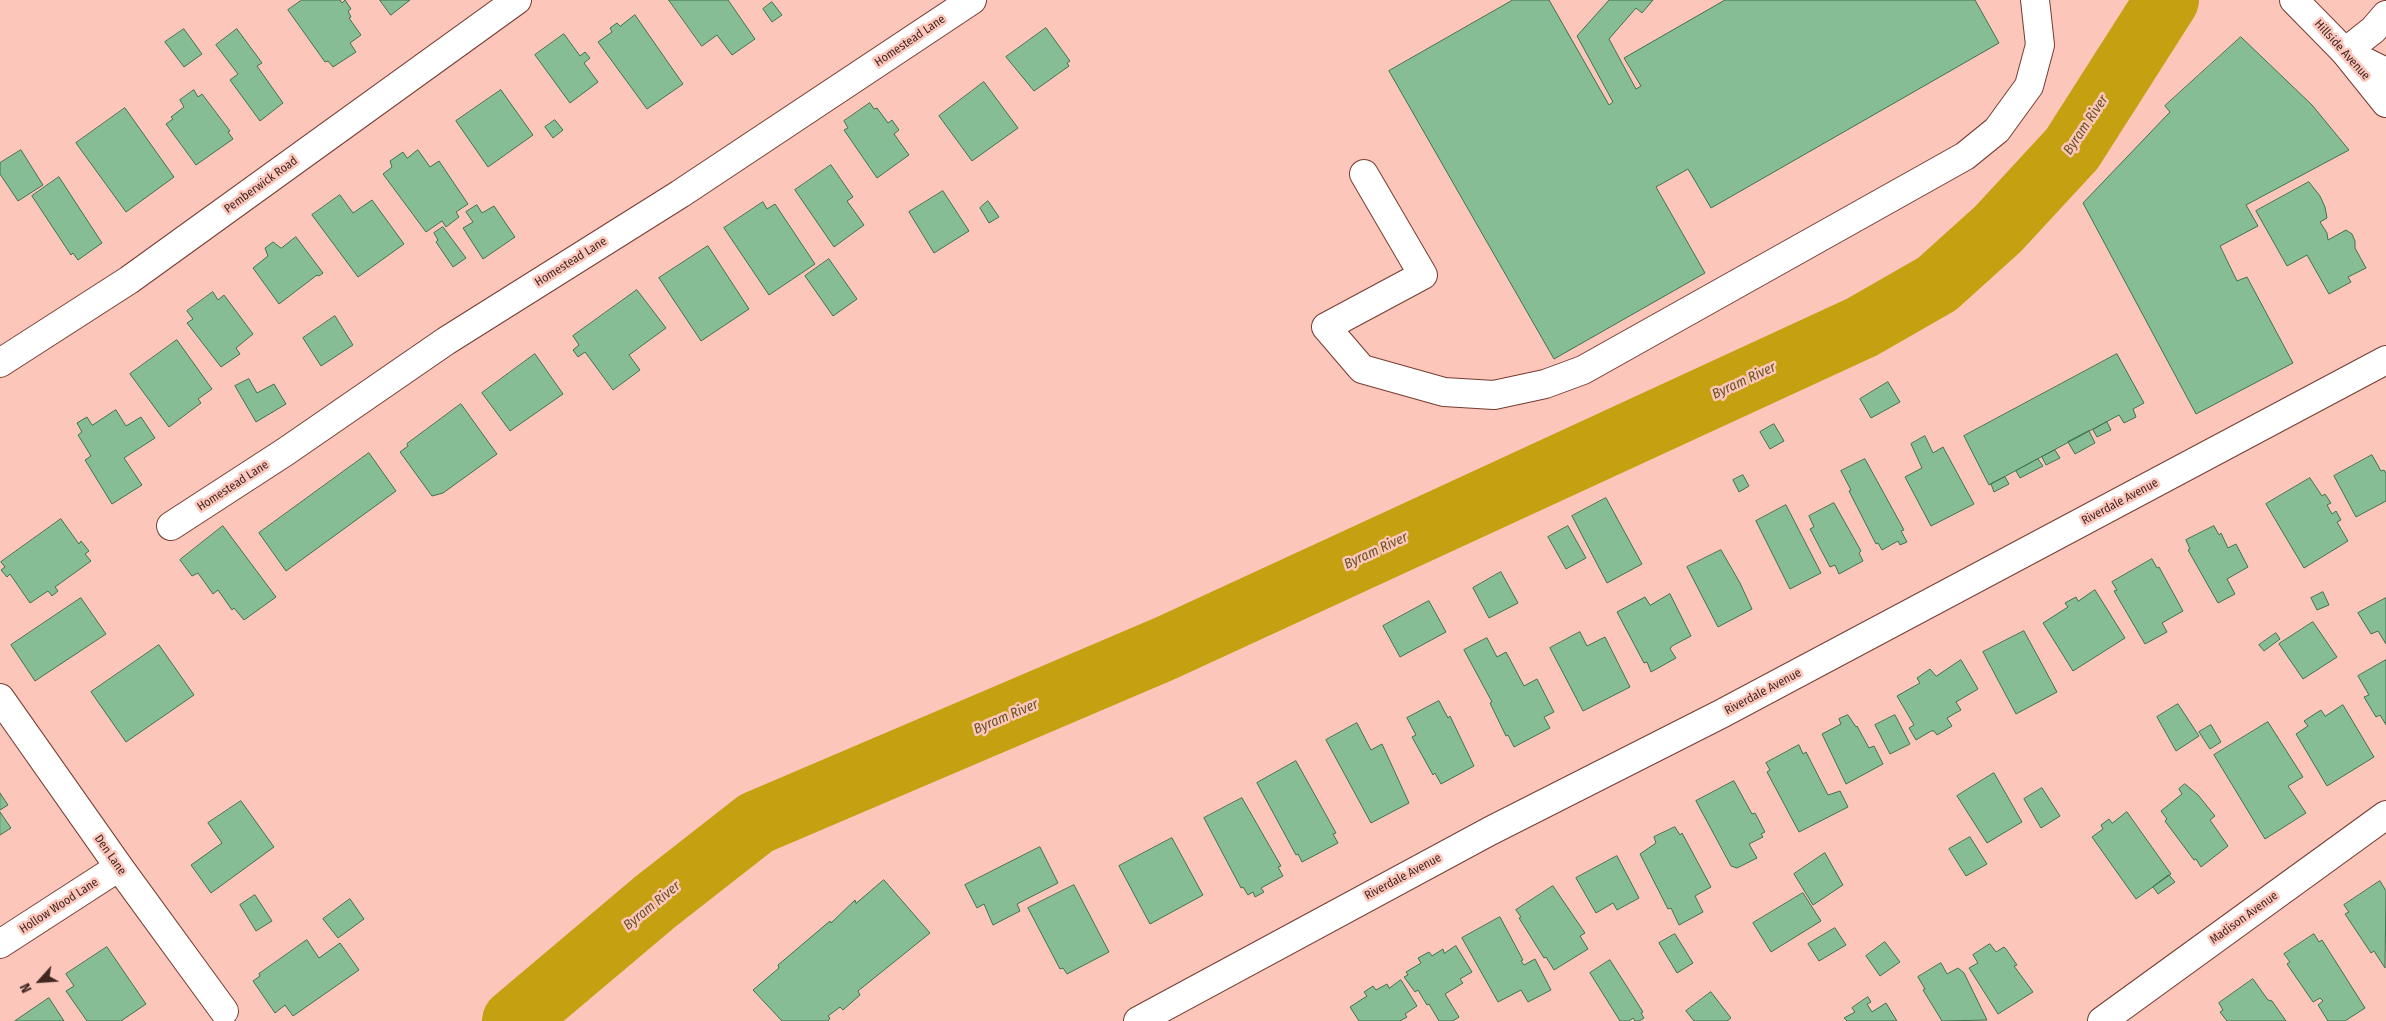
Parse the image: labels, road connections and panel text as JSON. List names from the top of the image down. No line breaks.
{"streets":{"street":["Homestead Lane","Hillside Avenue","Pemberwick Road","Riverdale Avenue","Den Lane","Hollow Wood Lane","Madison Avenue"]},"crossings":[["Den Lane","Hollow Wood Lane"]],"water":["Byram River"],"north":"bottom left"}
